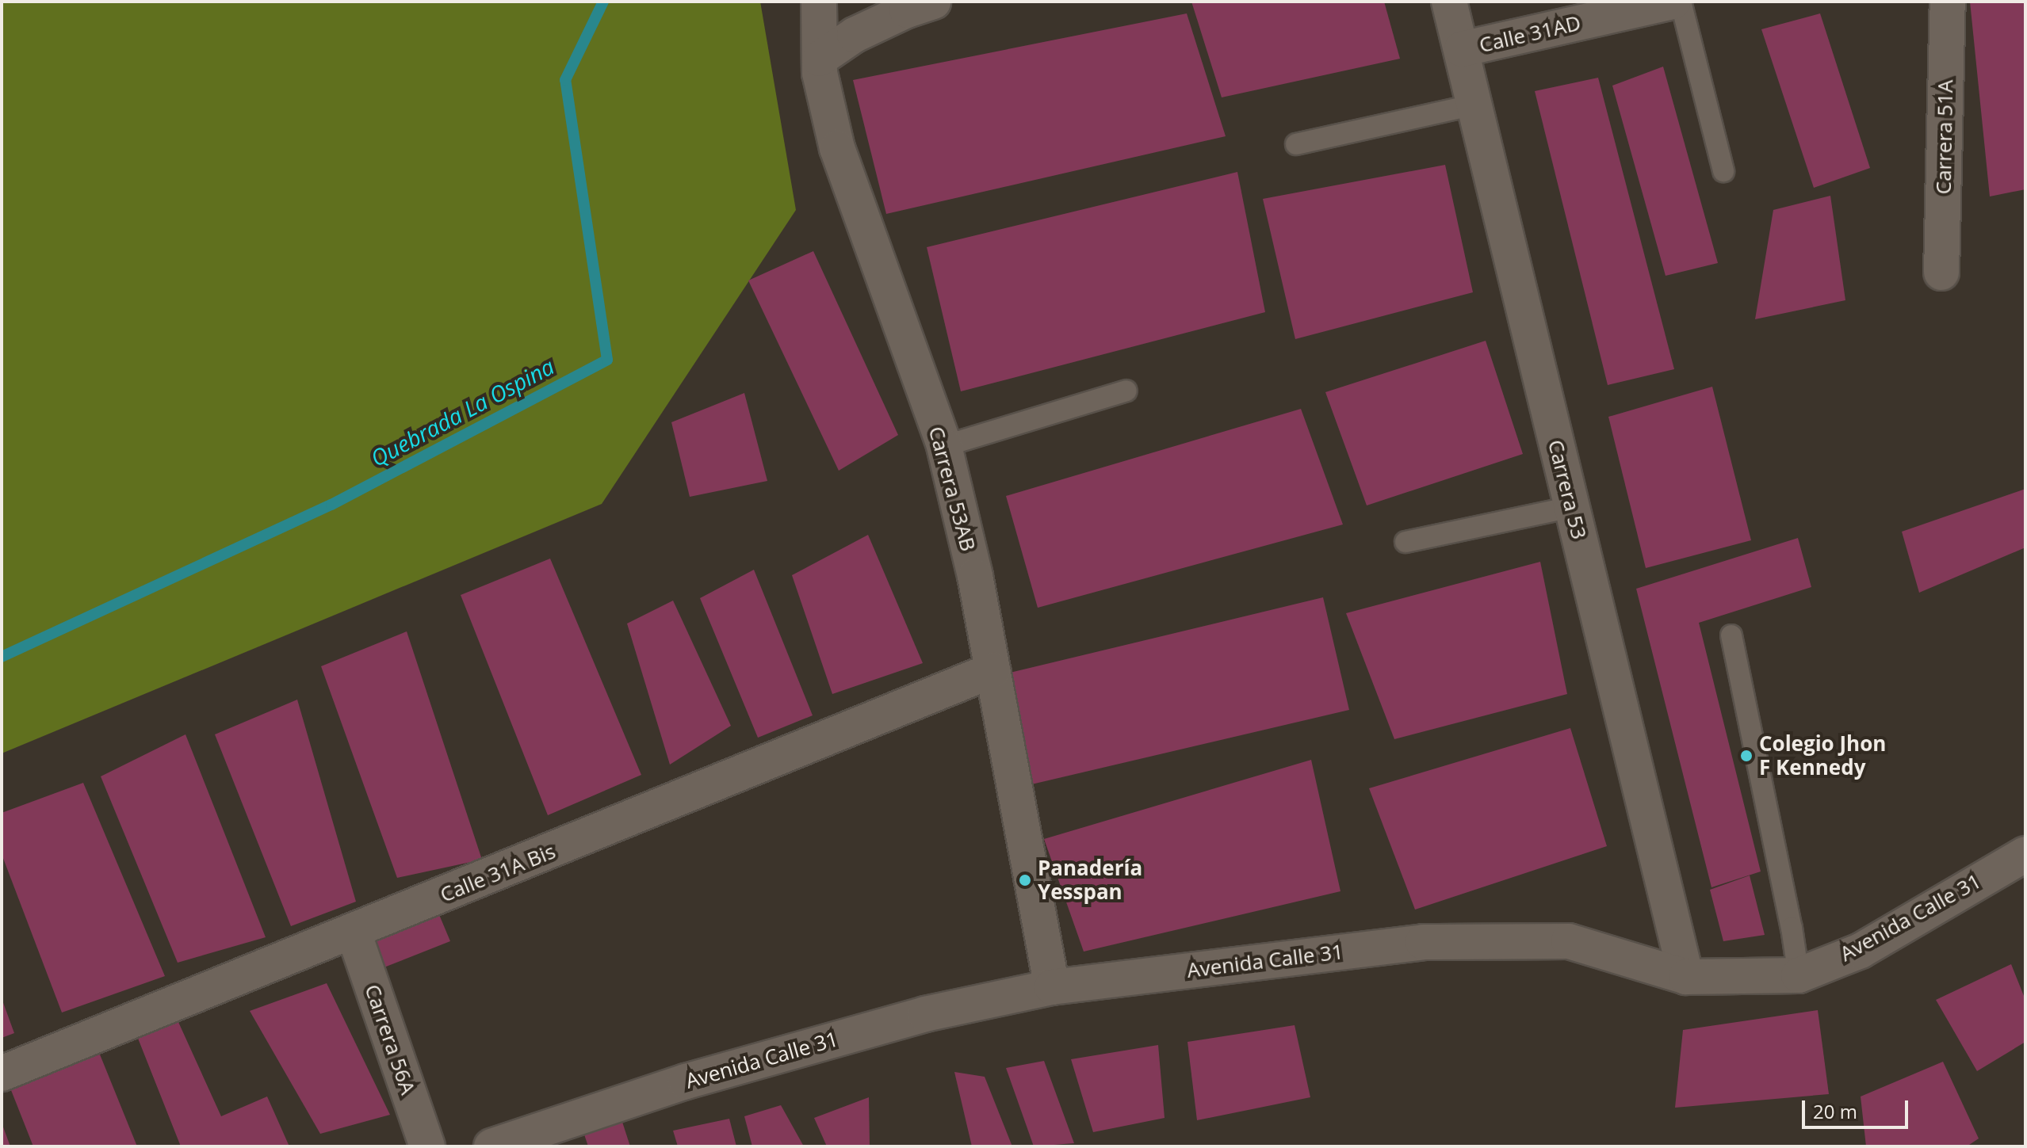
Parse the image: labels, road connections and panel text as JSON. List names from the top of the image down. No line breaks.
{"streets":{"street":["Calle 31AD","Carrera 51A","Carrera 53AB","Carrera 53","Calle 31A Bis","Avenida Calle 31","Carrera 56A"]},"crossings":[["Calle 31AD","Carrera 53"],["Carrera 53AB","Calle 31A Bis"],["Carrera 53AB","Avenida Calle 31"],["Carrera 53","Avenida Calle 31"],["Calle 31A Bis","Carrera 56A"]],"water":["Quebrada La Ospina"],"places":["Colegio Jhon F Kennedy","Panadería Yesspan"],"scale_bar":"20 m"}
